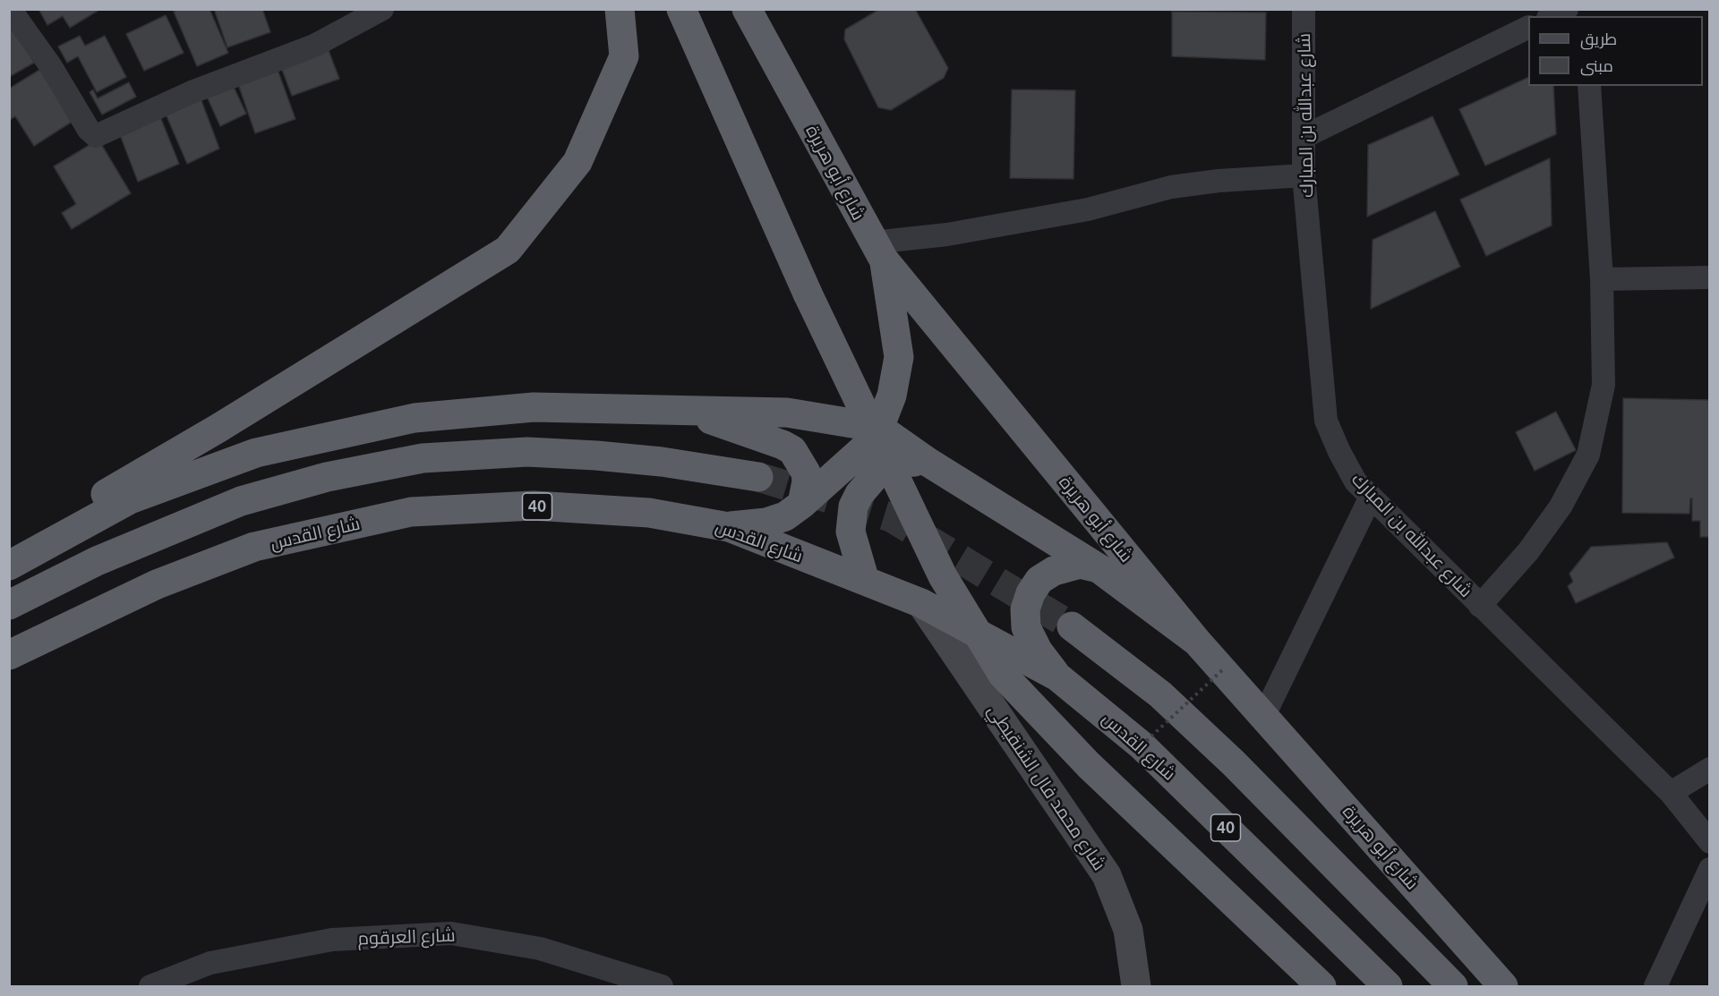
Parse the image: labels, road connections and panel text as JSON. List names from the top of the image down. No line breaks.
{"streets":{"highway":["شارع أبو هريرة","40","شارع القدس"],"main road":["شارع محمد فال الشنقيطي"],"street":["شارع عبدالله بن المبارك","شارع العرقوم"]},"crossings":[["شارع القدس","شارع محمد فال الشنقيطي"]],"legend":["طريق","مبنى"]}
